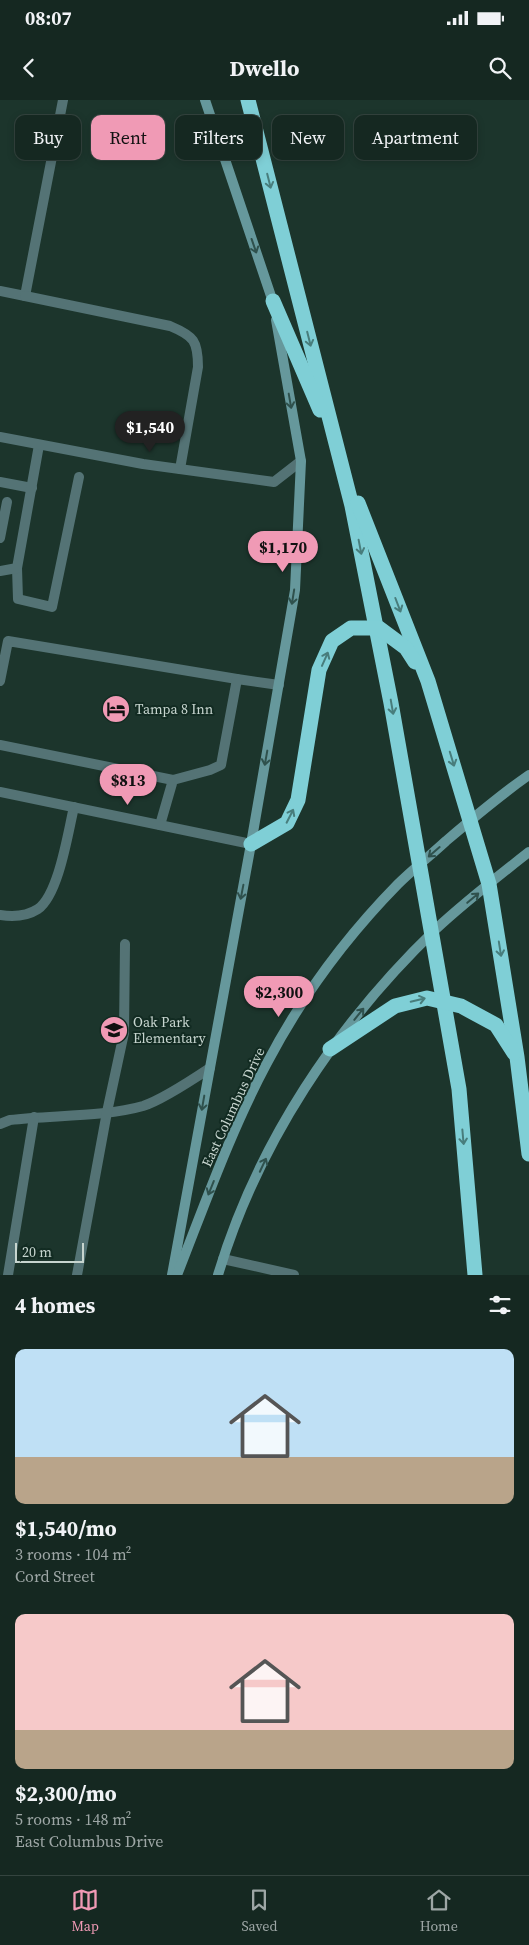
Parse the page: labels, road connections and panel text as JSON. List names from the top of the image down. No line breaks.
{"streets":{"main road":["East Columbus Drive"]},"places":{"hotel":["Tampa 8 Inn"],"school or university":["Oak Park Elementary"]},"scale_bar":"20 m","page":{"status":"08:07","header":"Dwello","chip":["Buy","Rent","Filters","New","Apartment"],"price":["$1,540","$1,170","$813","$2,300"],"scale":"20 m","heading":"4 homes","list":[{"name":"$1,540/mo","note":"3 rooms · 104 m² · Cord Street"},{"name":"$2,300/mo","note":"5 rooms · 148 m² · East Columbus Drive"}],"tabs":["Map","Saved","Home"]}}
